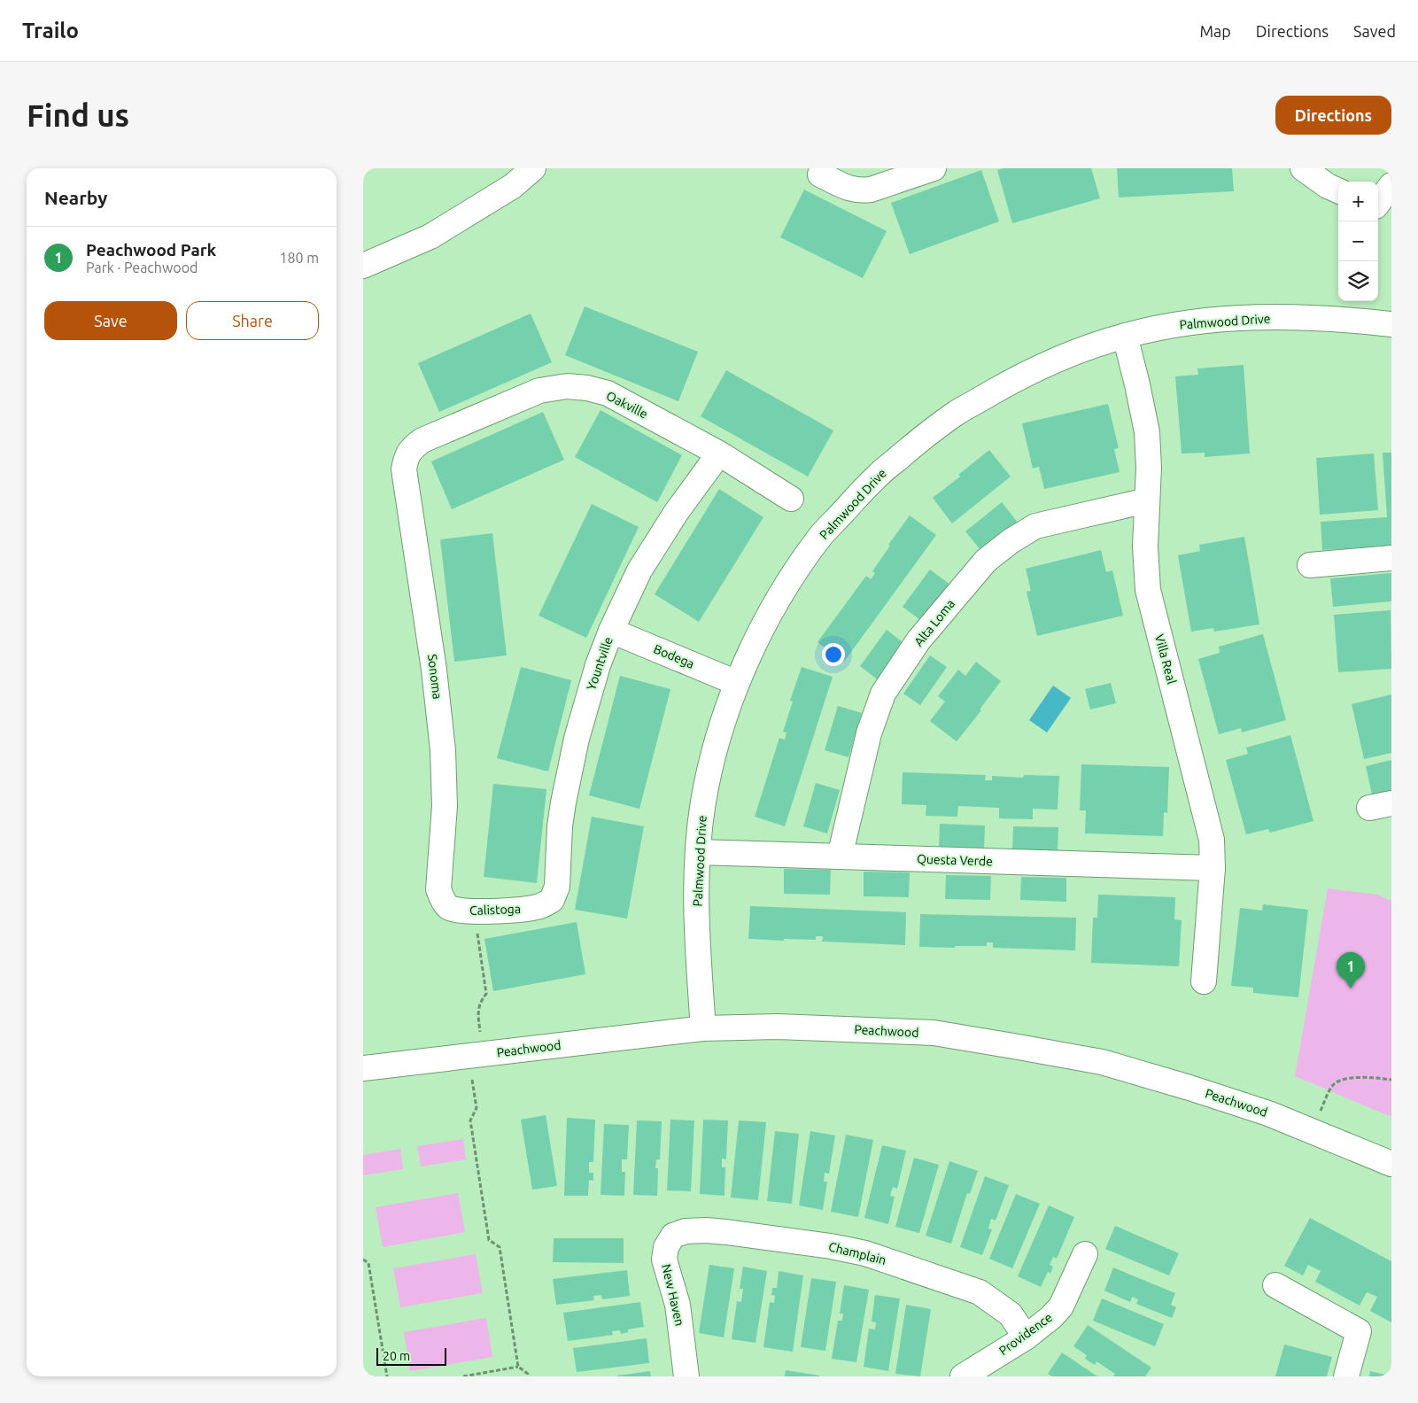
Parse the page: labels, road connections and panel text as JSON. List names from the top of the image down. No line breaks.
{"streets":{"street":["Palmwood Drive","Oakville","Alta Loma","Bodega","Villa Real","Yountville","Sonoma","Questa Verde","Calistoga","Peachwood","Champlain","New Haven","Providence"]},"crossings":[["Palmwood Drive","Bodega"],["Palmwood Drive","Villa Real"],["Palmwood Drive","Questa Verde"],["Palmwood Drive","Peachwood"],["Oakville","Yountville"],["Oakville","Sonoma"],["Alta Loma","Villa Real"],["Alta Loma","Questa Verde"],["Bodega","Yountville"],["Villa Real","Questa Verde"],["Yountville","Calistoga"],["Sonoma","Calistoga"],["Champlain","New Haven"],["Champlain","Providence"]],"scale_bar":"20 m","page":{"header":"Trailo","nav":["Map","Directions","Saved"],"buttons":["Directions",["Save","Share"]],"title":"Find us","heading":"Nearby","map_buttons":["+","−"],"list":[{"mark":"1","name":"Peachwood Park","note":"Park · Peachwood","value":"180 m"}],"pins":"1","scale":"20 m"}}
